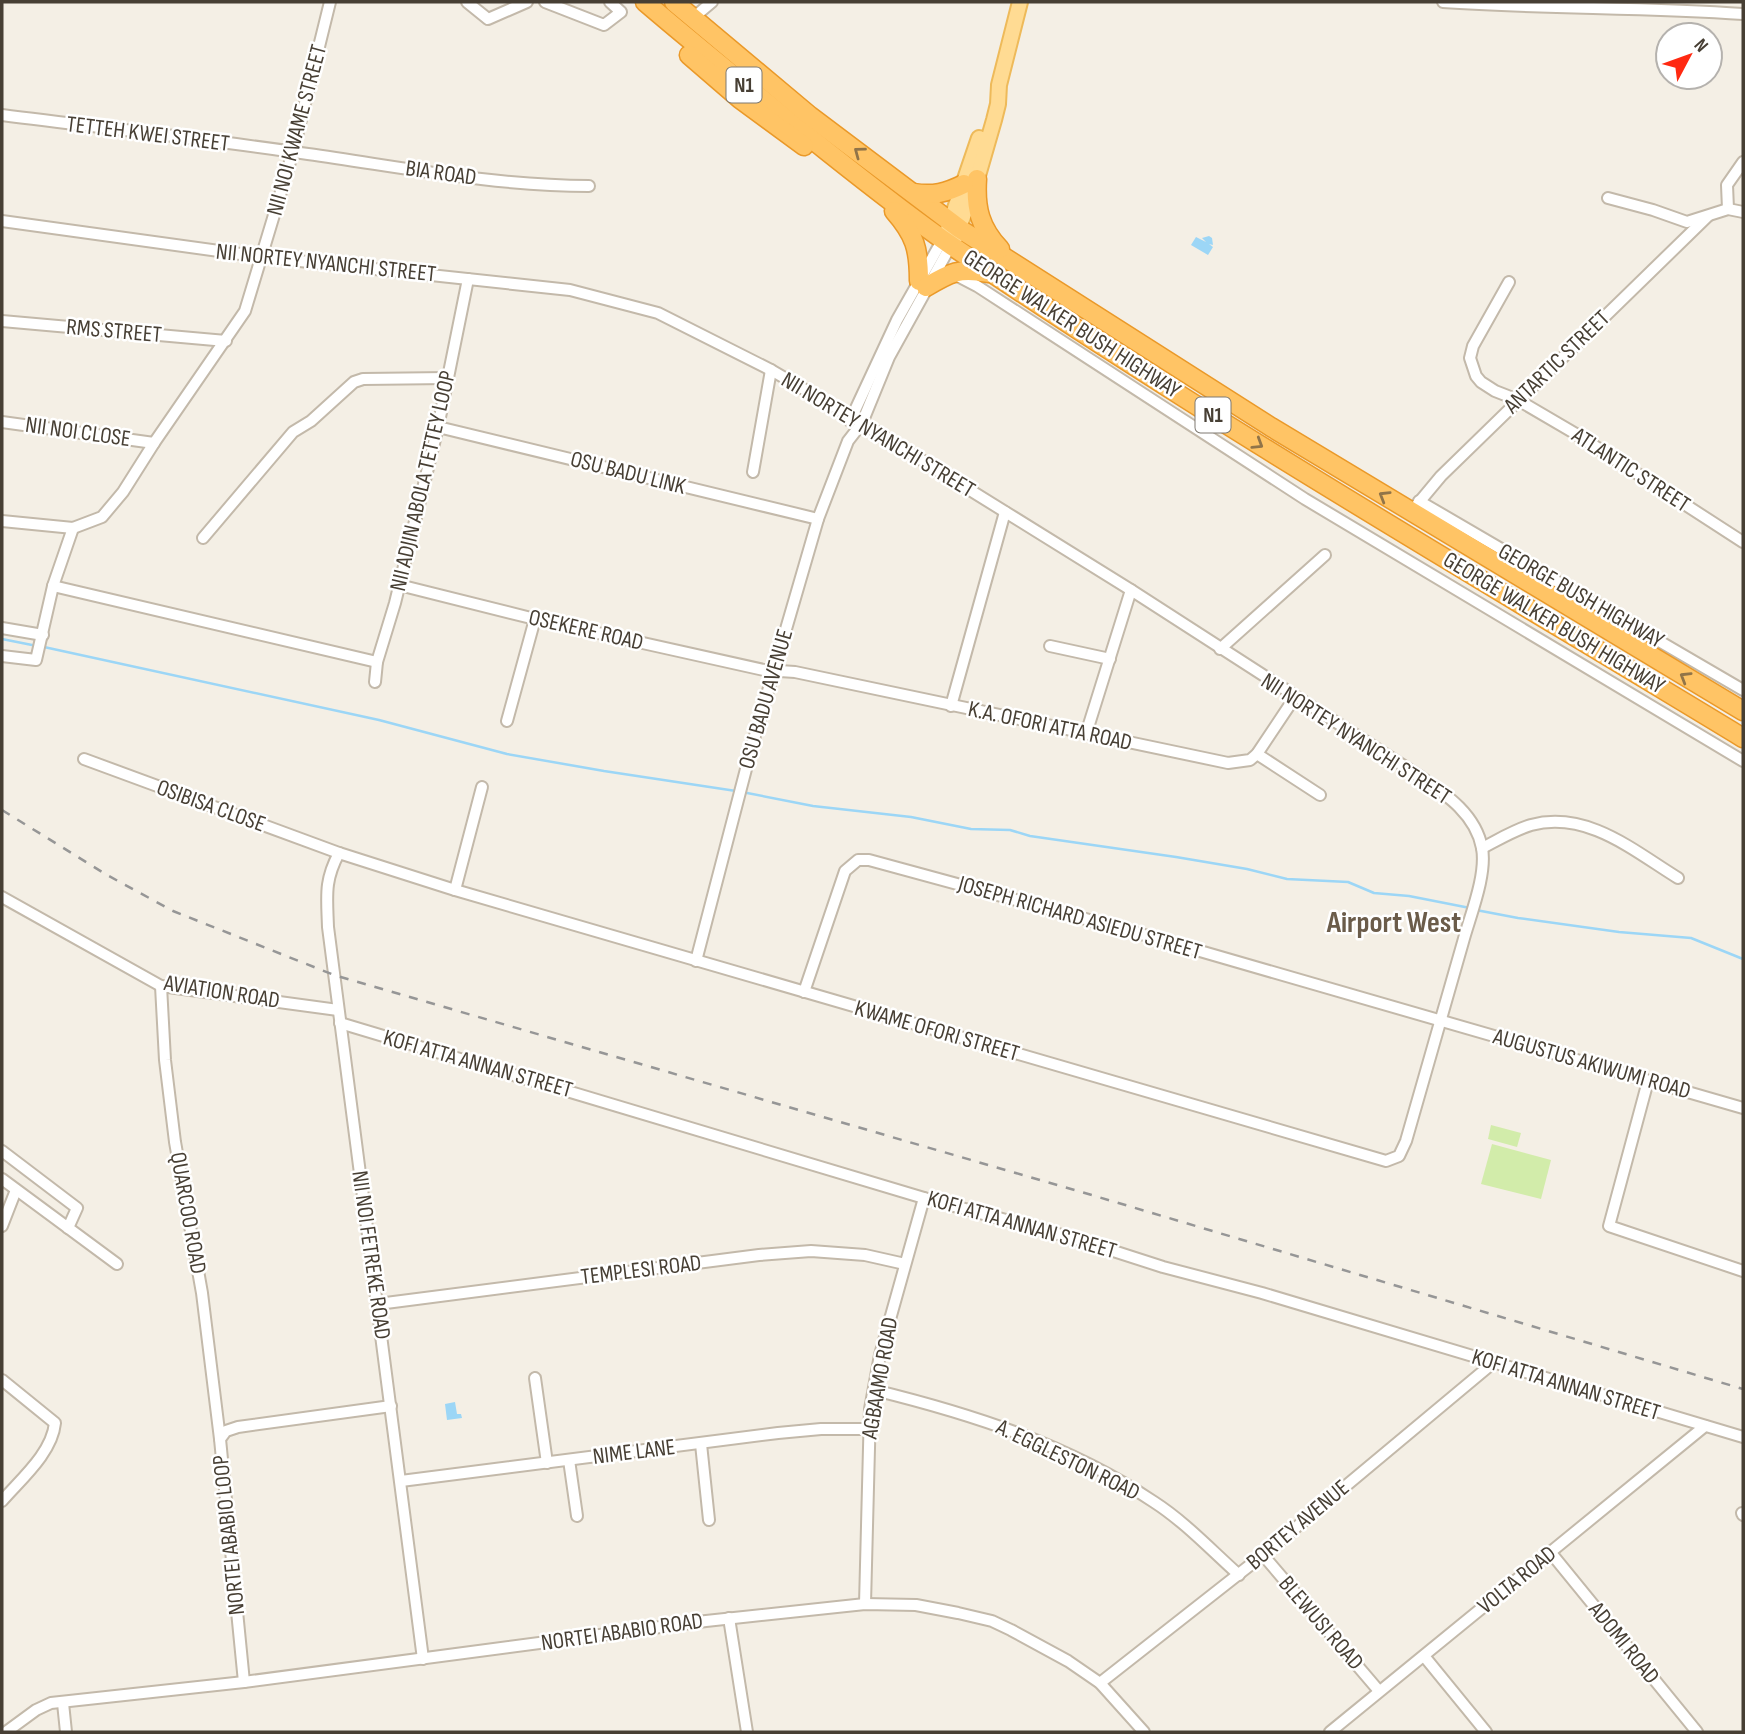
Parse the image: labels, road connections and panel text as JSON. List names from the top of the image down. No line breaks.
{"streets":{"highway":["N1","GEORGE WALKER BUSH HIGHWAY"],"street":["NII NOI KWAME STREET","TETTEH KWEI STREET","BIA ROAD","NII NORTEY NYANCHI STREET","RMS STREET","ANTARTIC STREET","NII NOI CLOSE","ATLANTIC STREET","OSU BADU LINK","NII ADJIN ABOLA TETTEY LOOP","GEORGE BUSH HIGHWAY","OSEKERE ROAD","OSU BADU AVENUE","K.A. OFORI ATTA ROAD","OSIBISA CLOSE","JOSEPH RICHARD ASIEDU STREET","AVIATION ROAD","KWAME OFORI STREET","KOFI ATTA ANNAN STREET","AUGUSTUS AKIWUMI ROAD","QUARCOO ROAD","NII NOI FETREKE ROAD","TEMPLESI ROAD","AGBAAMO ROAD","NIME LANE","A. EGGLESTON ROAD","BORTEY AVENUE","NORTEI ABABIO LOOP","VOLTA ROAD","BLEWUSI ROAD","NORTEI ABABIO ROAD","ADOMI ROAD"]},"crossings":[["NII NOI KWAME STREET","TETTEH KWEI STREET"],["NII NOI KWAME STREET","BIA ROAD"],["NII NOI KWAME STREET","NII NORTEY NYANCHI STREET"],["NII NOI KWAME STREET","RMS STREET"],["NII NOI KWAME STREET","NII NOI CLOSE"],["TETTEH KWEI STREET","BIA ROAD"],["NII NORTEY NYANCHI STREET","NII ADJIN ABOLA TETTEY LOOP"],["NII NORTEY NYANCHI STREET","OSU BADU AVENUE"],["GEORGE WALKER BUSH HIGHWAY","ANTARTIC STREET"],["GEORGE WALKER BUSH HIGHWAY","GEORGE BUSH HIGHWAY"],["GEORGE WALKER BUSH HIGHWAY","OSU BADU AVENUE"],["ANTARTIC STREET","ATLANTIC STREET"],["ANTARTIC STREET","GEORGE BUSH HIGHWAY"],["OSU BADU LINK","NII ADJIN ABOLA TETTEY LOOP"],["OSU BADU LINK","OSU BADU AVENUE"],["NII ADJIN ABOLA TETTEY LOOP","OSEKERE ROAD"],["OSEKERE ROAD","OSU BADU AVENUE"],["OSEKERE ROAD","K.A. OFORI ATTA ROAD"],["OSU BADU AVENUE","K.A. OFORI ATTA ROAD"],["OSU BADU AVENUE","KWAME OFORI STREET"],["OSIBISA CLOSE","KWAME OFORI STREET"],["OSIBISA CLOSE","NII NOI FETREKE ROAD"],["JOSEPH RICHARD ASIEDU STREET","KWAME OFORI STREET"],["JOSEPH RICHARD ASIEDU STREET","AUGUSTUS AKIWUMI ROAD"],["AVIATION ROAD","QUARCOO ROAD"],["AVIATION ROAD","NII NOI FETREKE ROAD"],["KWAME OFORI STREET","AUGUSTUS AKIWUMI ROAD"],["KWAME OFORI STREET","NII NOI FETREKE ROAD"],["KOFI ATTA ANNAN STREET","NII NOI FETREKE ROAD"],["KOFI ATTA ANNAN STREET","AGBAAMO ROAD"],["KOFI ATTA ANNAN STREET","BORTEY AVENUE"],["KOFI ATTA ANNAN STREET","VOLTA ROAD"],["QUARCOO ROAD","NORTEI ABABIO LOOP"],["NII NOI FETREKE ROAD","TEMPLESI ROAD"],["NII NOI FETREKE ROAD","NIME LANE"],["NII NOI FETREKE ROAD","NORTEI ABABIO LOOP"],["NII NOI FETREKE ROAD","NORTEI ABABIO ROAD"],["TEMPLESI ROAD","AGBAAMO ROAD"],["AGBAAMO ROAD","NIME LANE"],["AGBAAMO ROAD","A. EGGLESTON ROAD"],["AGBAAMO ROAD","NORTEI ABABIO ROAD"],["A. EGGLESTON ROAD","BORTEY AVENUE"],["BORTEY AVENUE","BLEWUSI ROAD"],["BORTEY AVENUE","NORTEI ABABIO ROAD"],["NORTEI ABABIO LOOP","NORTEI ABABIO ROAD"],["VOLTA ROAD","BLEWUSI ROAD"],["VOLTA ROAD","ADOMI ROAD"]],"districts":["Airport West"],"north":"top right"}
